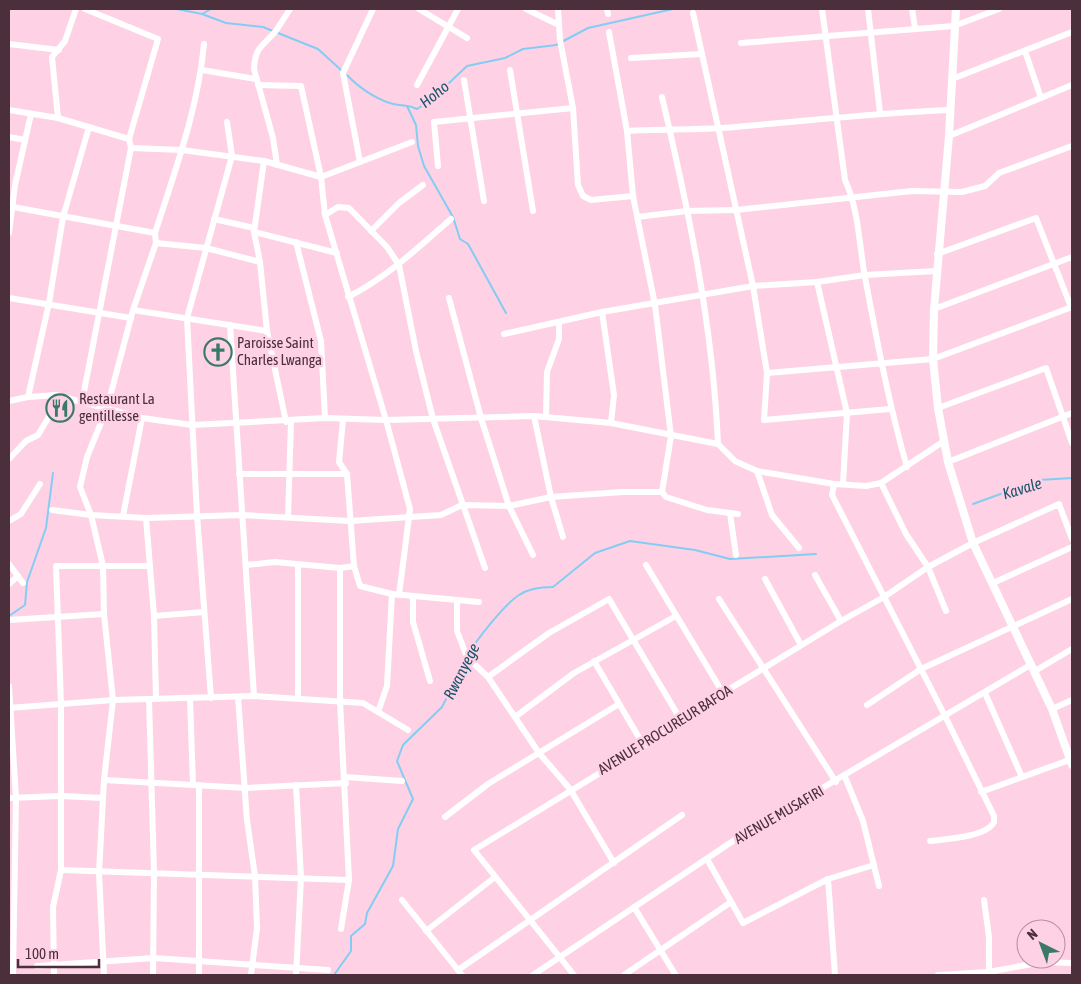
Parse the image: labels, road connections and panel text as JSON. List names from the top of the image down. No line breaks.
{"streets":{"street":["AVENUE PROCUREUR BAFOA","AVENUE MUSAFIRI"]},"crossings":[["AVENUE PROCUREUR BAFOA","AVENUE MUSAFIRI"]],"water":["Hoho","Kavale","Rwanyege"],"places":{"church":["Paroisse Saint Charles Lwanga"],"restaurant":["Restaurant La gentillesse"]},"scale_bar":"100 m","north":"top left"}
